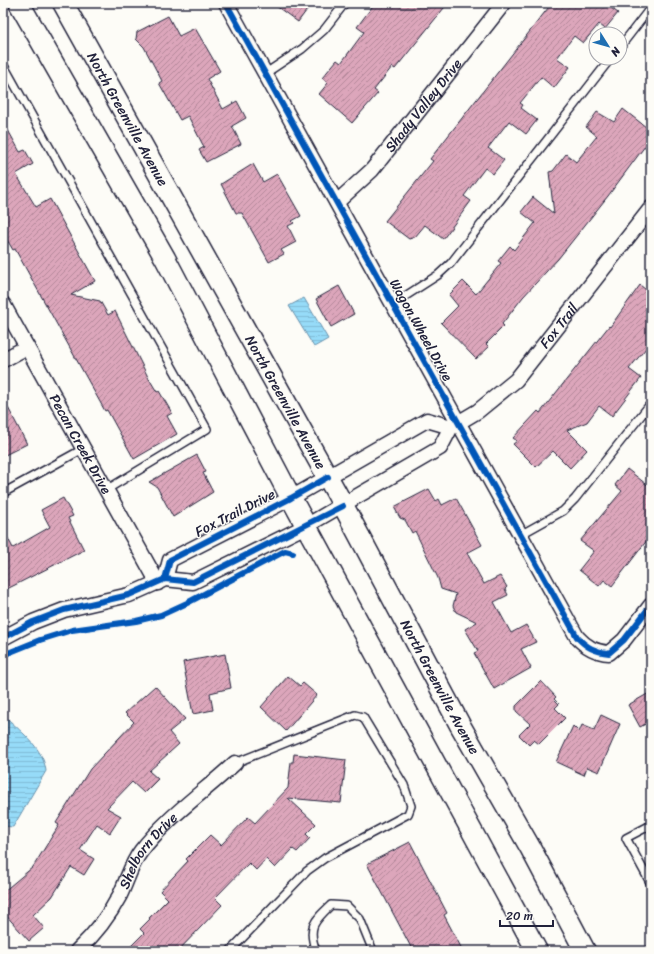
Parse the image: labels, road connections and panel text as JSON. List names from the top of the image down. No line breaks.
{"streets":{"main road":["North Greenville Avenue"],"street":["Shady Valley Drive","Fox Trail","Wagon Wheel Drive","Pecan Creek Drive","Fox Trail Drive","Shelborn Drive"]},"crossings":[["Shady Valley Drive","Wagon Wheel Drive"],["North Greenville Avenue","Fox Trail"],["North Greenville Avenue","Fox Trail Drive"],["Fox Trail","Wagon Wheel Drive"],["Pecan Creek Drive","Fox Trail Drive"]],"scale_bar":"20 m","north":"bottom right"}
